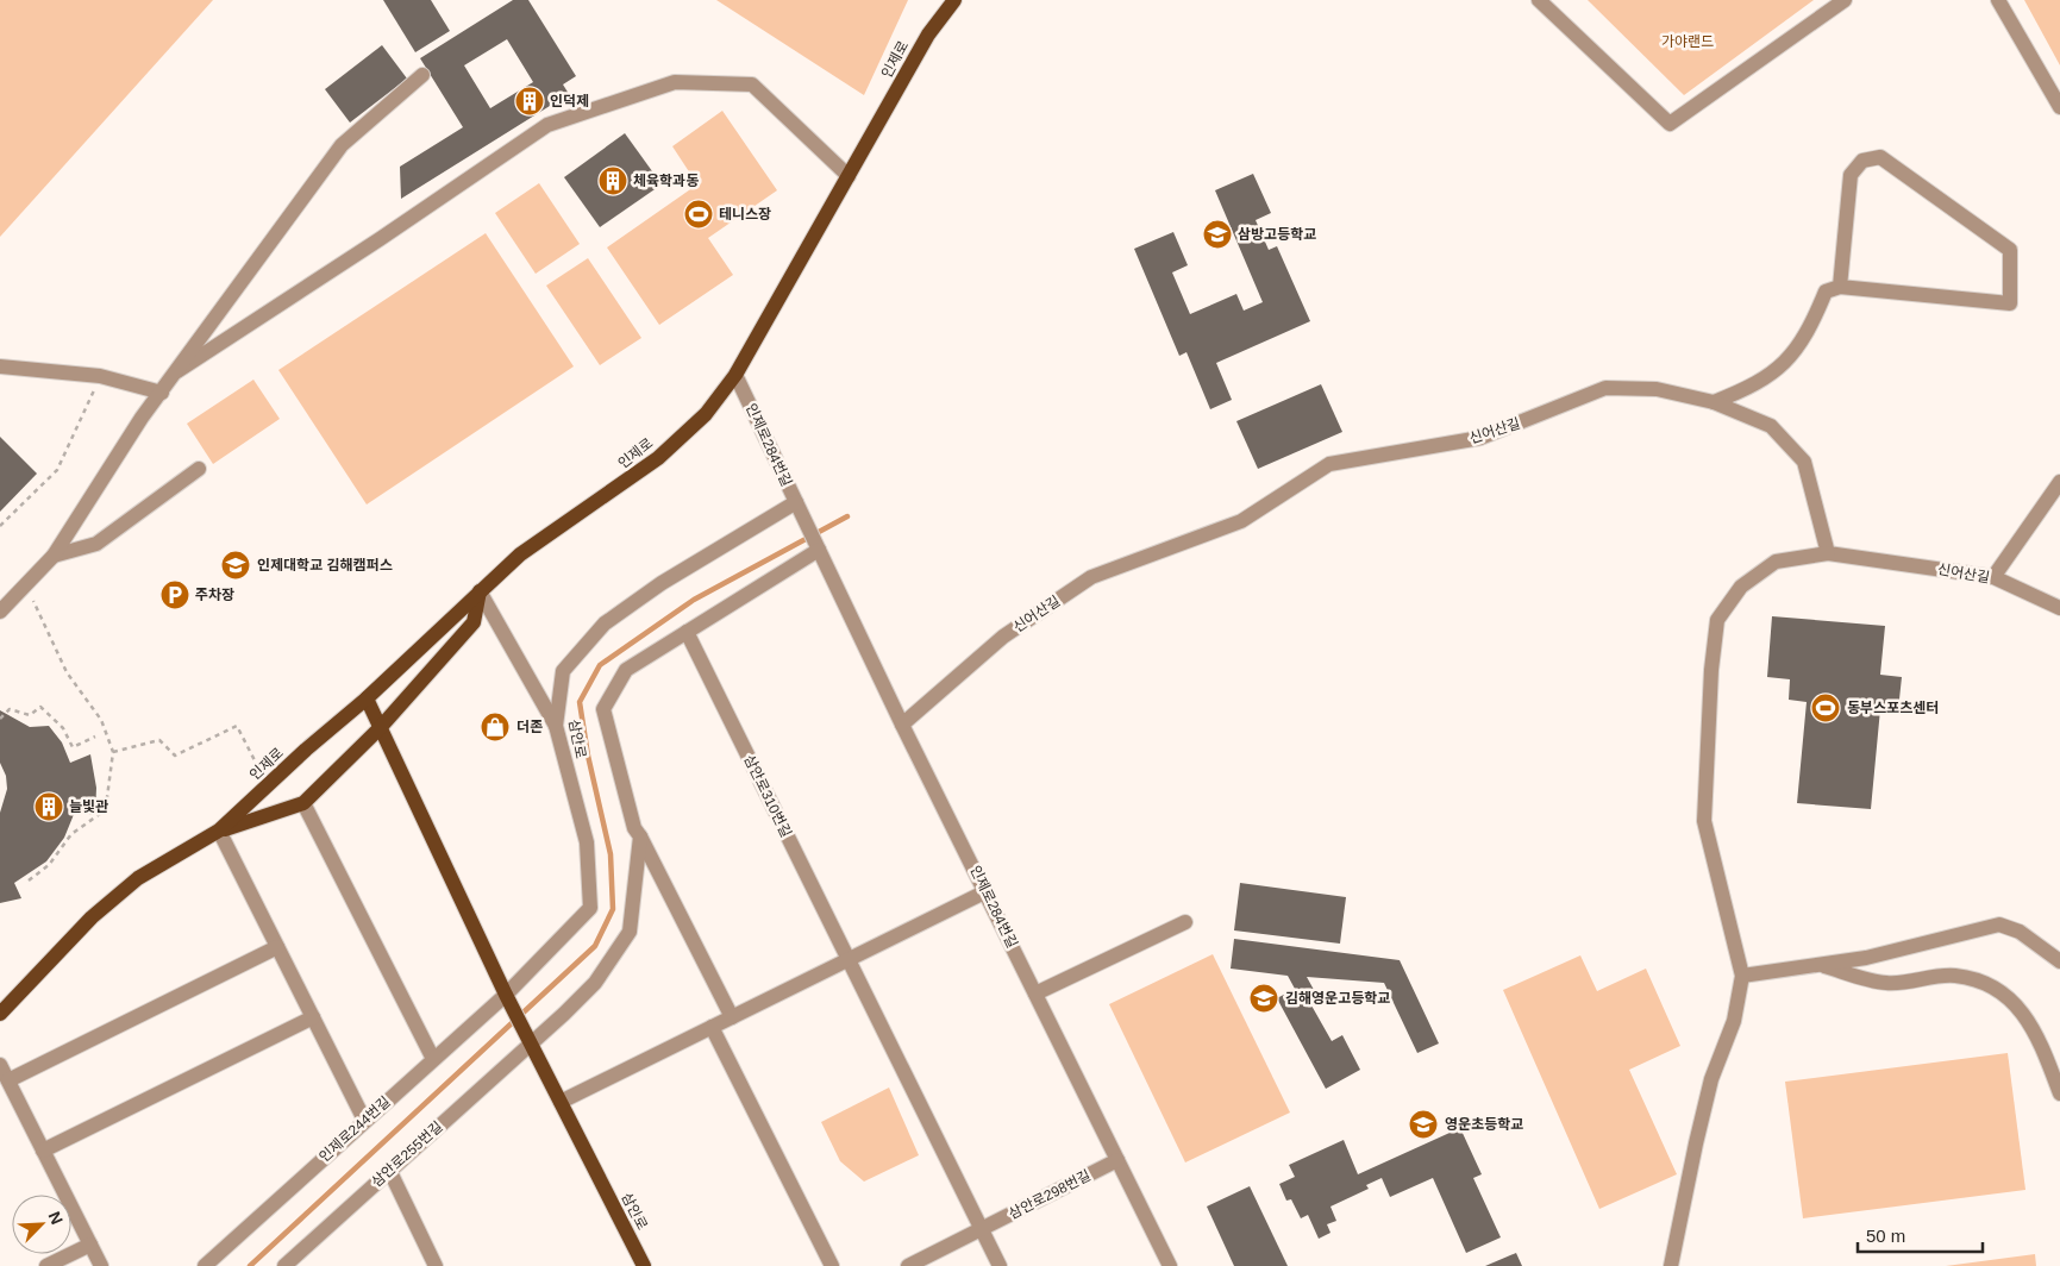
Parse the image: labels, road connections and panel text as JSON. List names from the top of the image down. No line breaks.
{"streets":{"main road":["인제로","삼안로"],"street":["신어산길","인제로284번길","삼안로310번길","인제로244번길","삼안로255번길","삼안로298번길"]},"crossings":[["인제로","인제로284번길"],["신어산길","인제로284번길"],["인제로284번길","삼안로"],["인제로284번길","삼안로298번길"],["삼안로","인제로244번길"],["삼안로","삼안로255번길"],["삼안로310번길","삼안로298번길"]],"parks":["가야랜드"],"places":{"building":["인덕제","체육학과동","늘빛관"],"sports":["테니스장","동부스포츠센터"],"school or university":["삼방고등학교","인제대학교 김해캠퍼스","김해영운고등학교","영운초등학교"],"parking":["주차장"],"shop":["더존"]},"scale_bar":"50 m","north":"top right"}
